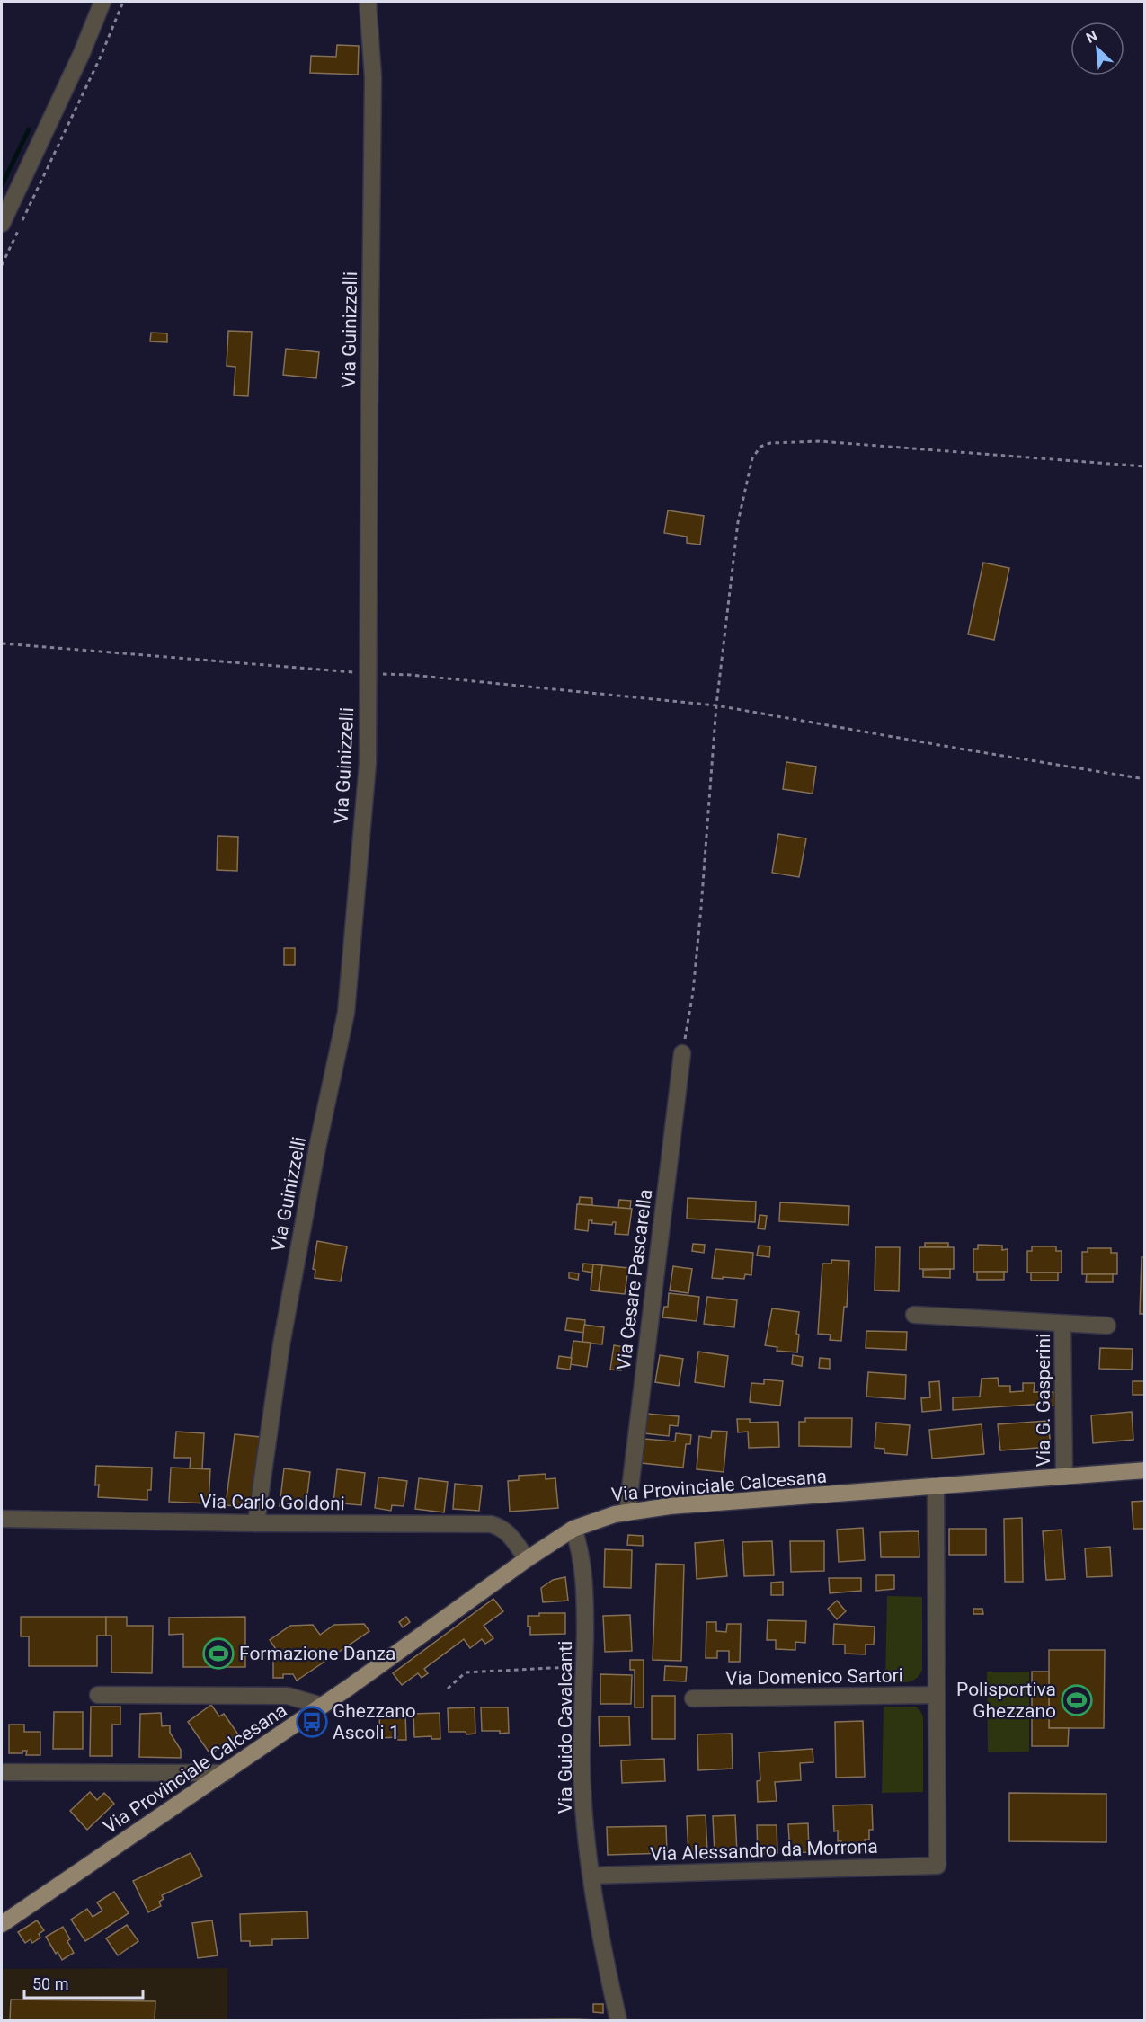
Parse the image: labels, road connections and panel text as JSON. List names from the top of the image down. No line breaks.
{"streets":{"main road":["Via Provinciale Calcesana"],"street":["Via Guinizzelli","Via Cesare Pascarella","Via G. Gasperini","Via Carlo Goldoni","Via Domenico Sartori","Via Guido Cavalcanti","Via Alessandro da Morrona"]},"crossings":[["Via Guinizzelli","Via Carlo Goldoni"],["Via Cesare Pascarella","Via Provinciale Calcesana"],["Via G. Gasperini","Via Provinciale Calcesana"],["Via Provinciale Calcesana","Via Carlo Goldoni"],["Via Provinciale Calcesana","Via Guido Cavalcanti"],["Via Domenico Sartori","Via Alessandro da Morrona"],["Via Guido Cavalcanti","Via Alessandro da Morrona"]],"places":{"sports":["Formazione Danza","Polisportiva Ghezzano"],"bus stop":["Ghezzano Ascoli 1"]},"scale_bar":"50 m","north":"top left"}
